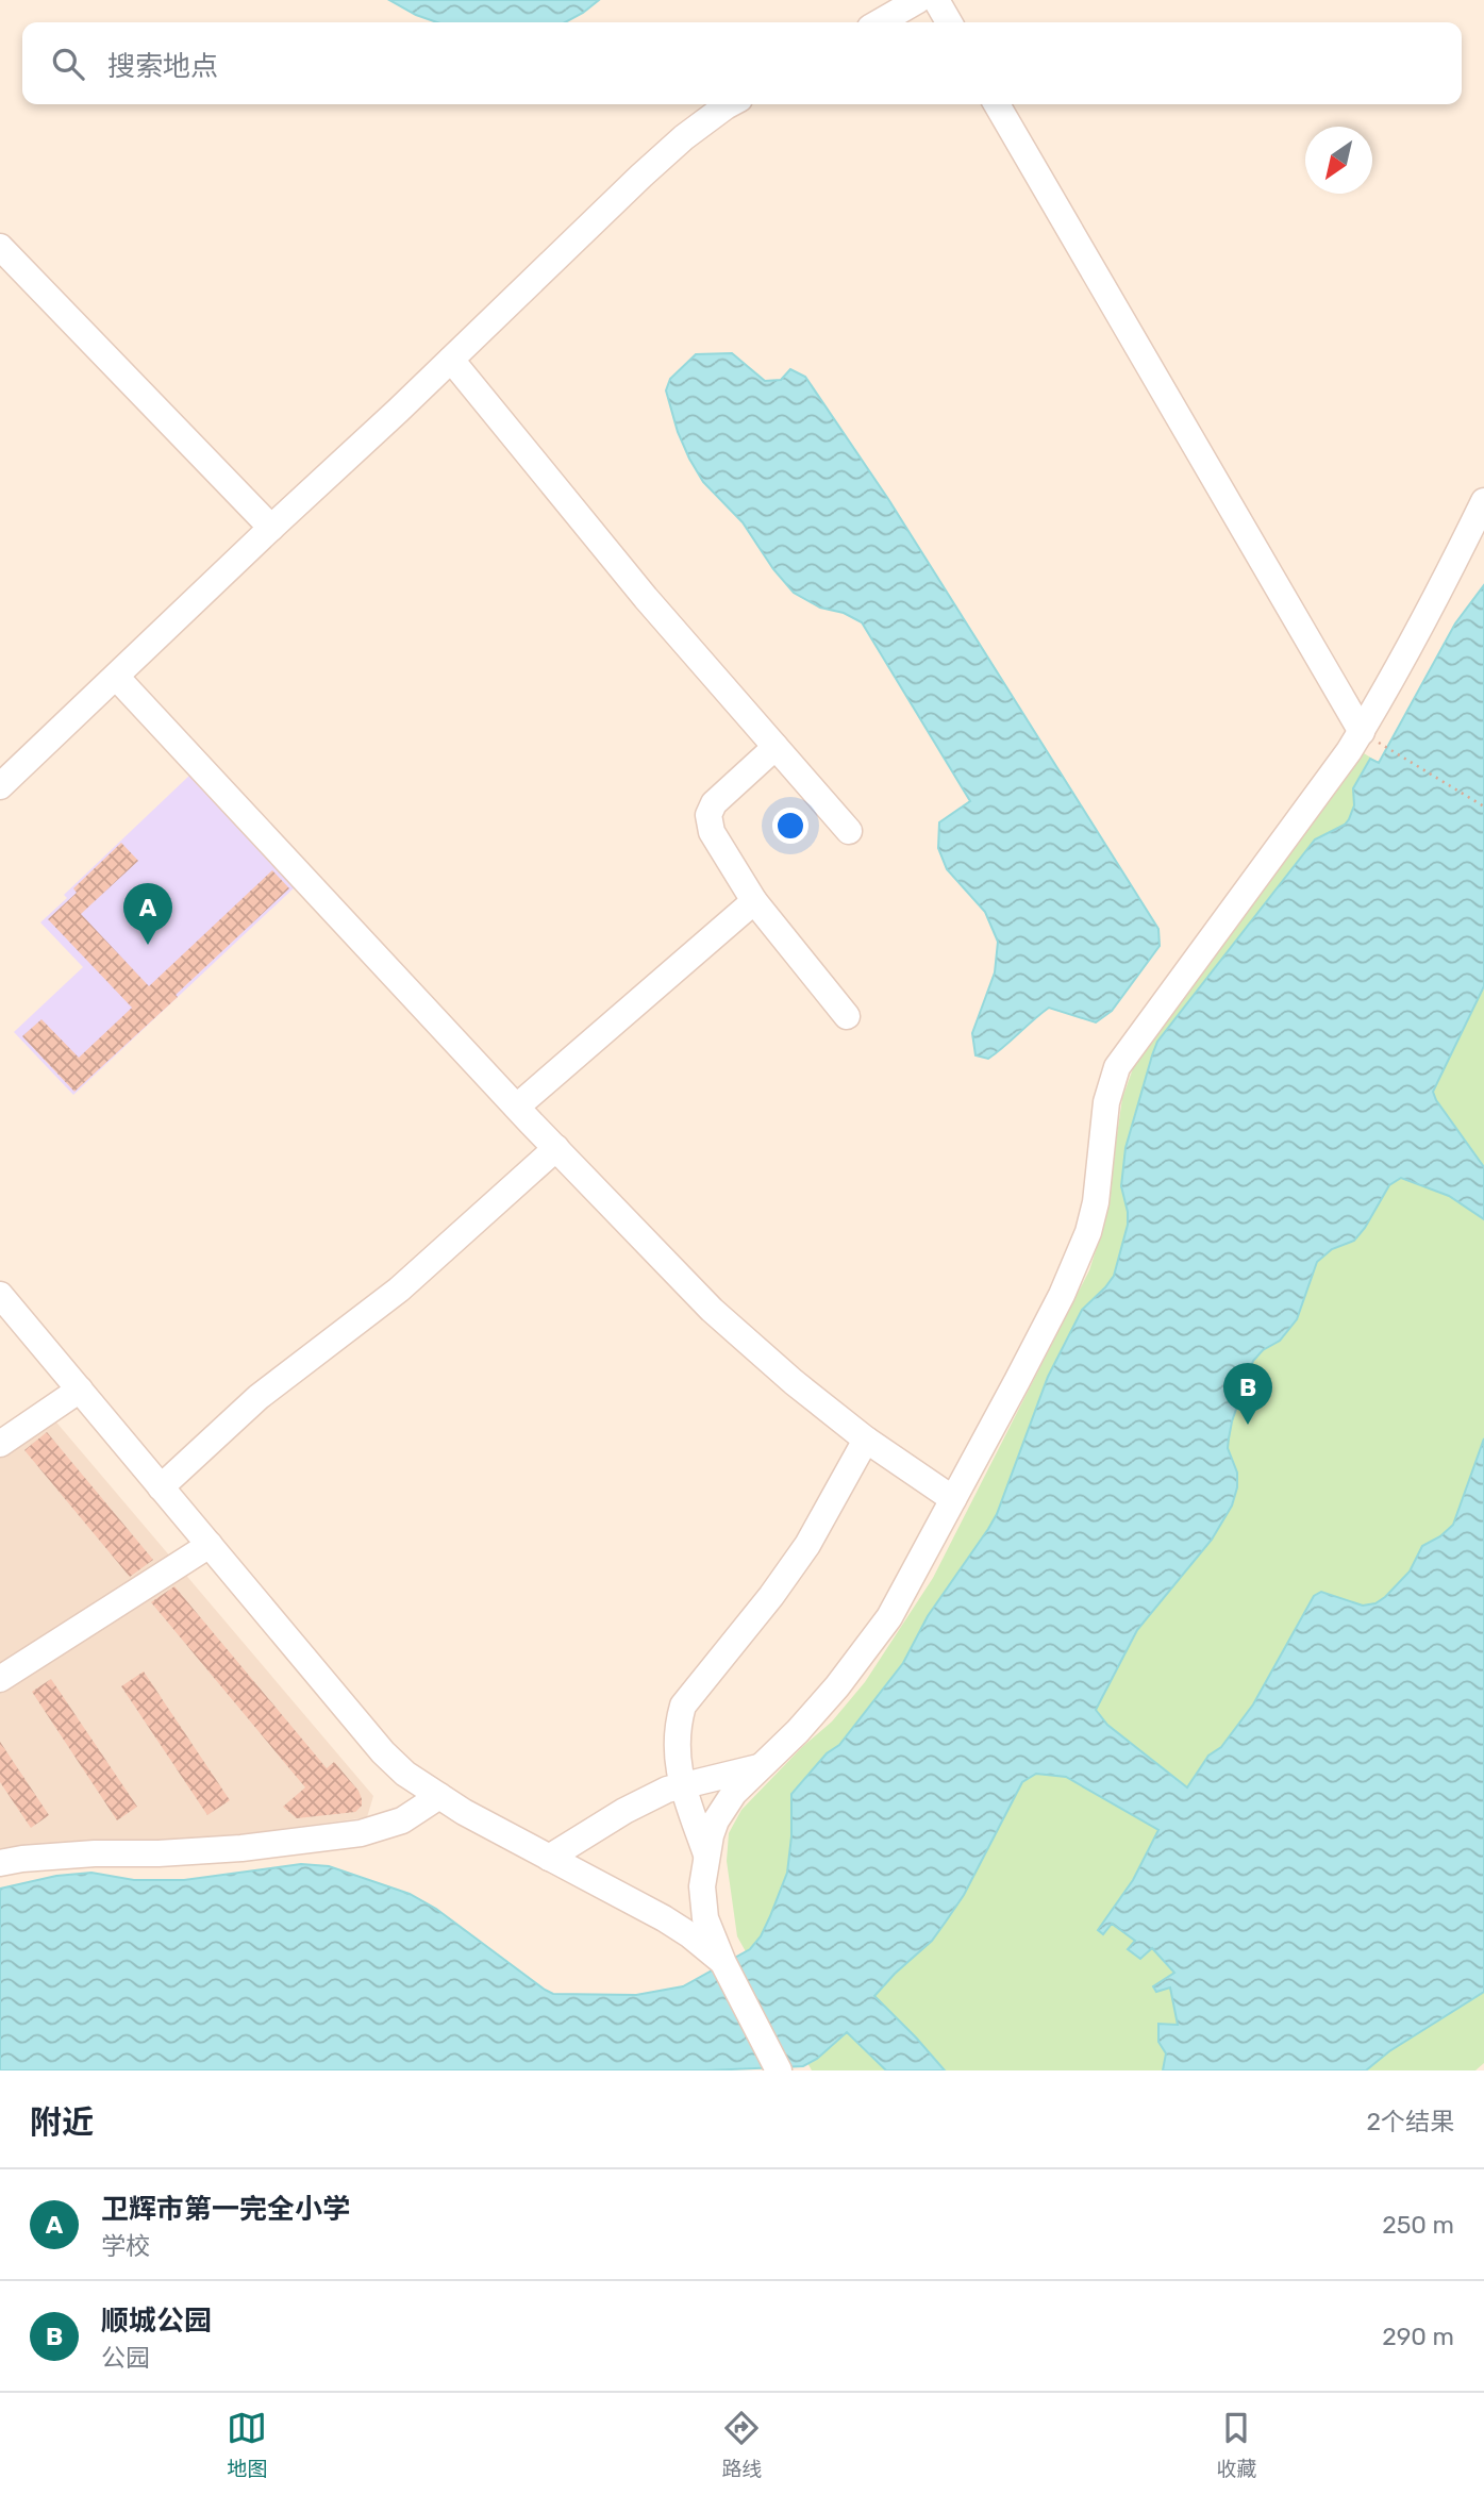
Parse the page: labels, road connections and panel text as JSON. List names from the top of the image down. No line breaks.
{"north":"bottom left","page":{"search":"搜索地点","pins":["A","B"],"heading":["附近","2个结果"],"list":[{"mark":"A","name":"卫辉市第一完全小学","note":"学校","value":"250 m"},{"mark":"B","name":"顺城公园","note":"公园","value":"290 m"}],"nav":["地图","路线","收藏"]}}
